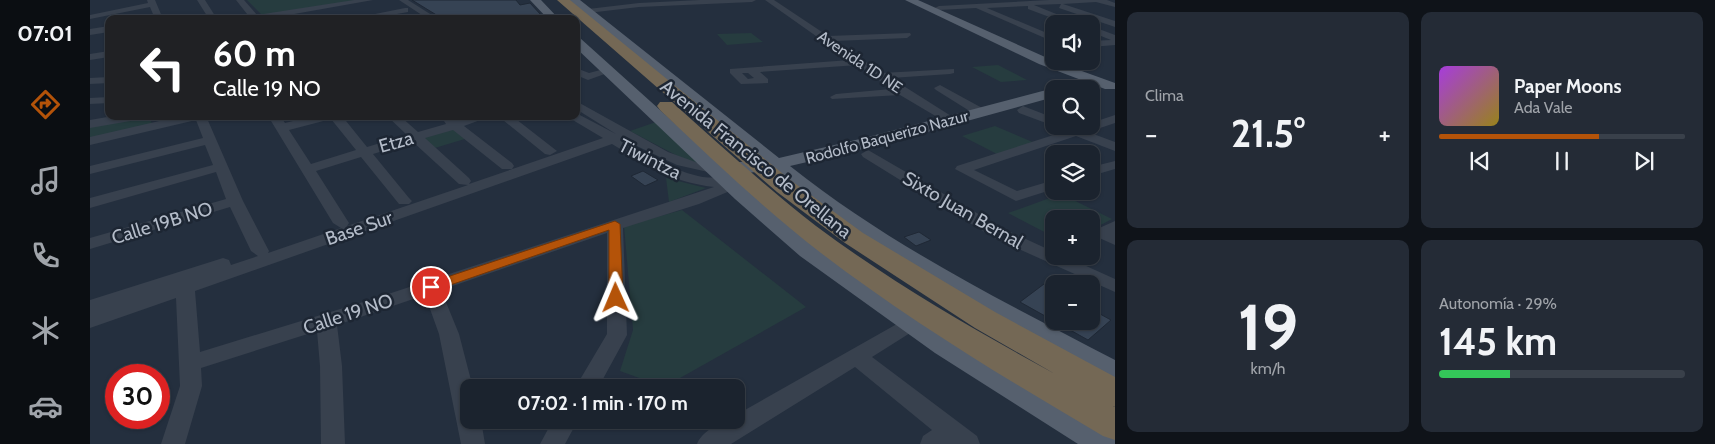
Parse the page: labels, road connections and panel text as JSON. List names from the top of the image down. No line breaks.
{"streets":{"highway":["Avenida Francisco de Orellana"],"main road":["Rodolfo Baquerizo Nazur"],"street":["Avenida 1D NE","Etza","Tiwintza","Sixto Juan Bernal","Calle 19B NO","Base Sur","Calle 19 NO"]},"crossings":[["Avenida 1D NE","Rodolfo Baquerizo Nazur"],["Rodolfo Baquerizo Nazur","Tiwintza"],["Rodolfo Baquerizo Nazur","Avenida Francisco de Orellana"],["Rodolfo Baquerizo Nazur","Sixto Juan Bernal"],["Rodolfo Baquerizo Nazur","Calle 19 NO"],["Tiwintza","Avenida Francisco de Orellana"],["Tiwintza","Base Sur"],["Tiwintza","Calle 19 NO"],["Avenida Francisco de Orellana","Calle 19 NO"]],"page":{"tabs":"07:01","tile":["Clima",["19","km/h"],["Autonomía · 29%","145 km"]],"map_buttons":["+","−"],"turn":["60 m","Calle 19 NO"],"song":["Paper Moons","Ada Vale"],"heat":["−","21.5°","+"],"limit":"30","trip":"07:02 · 1 min · 170 m"}}
